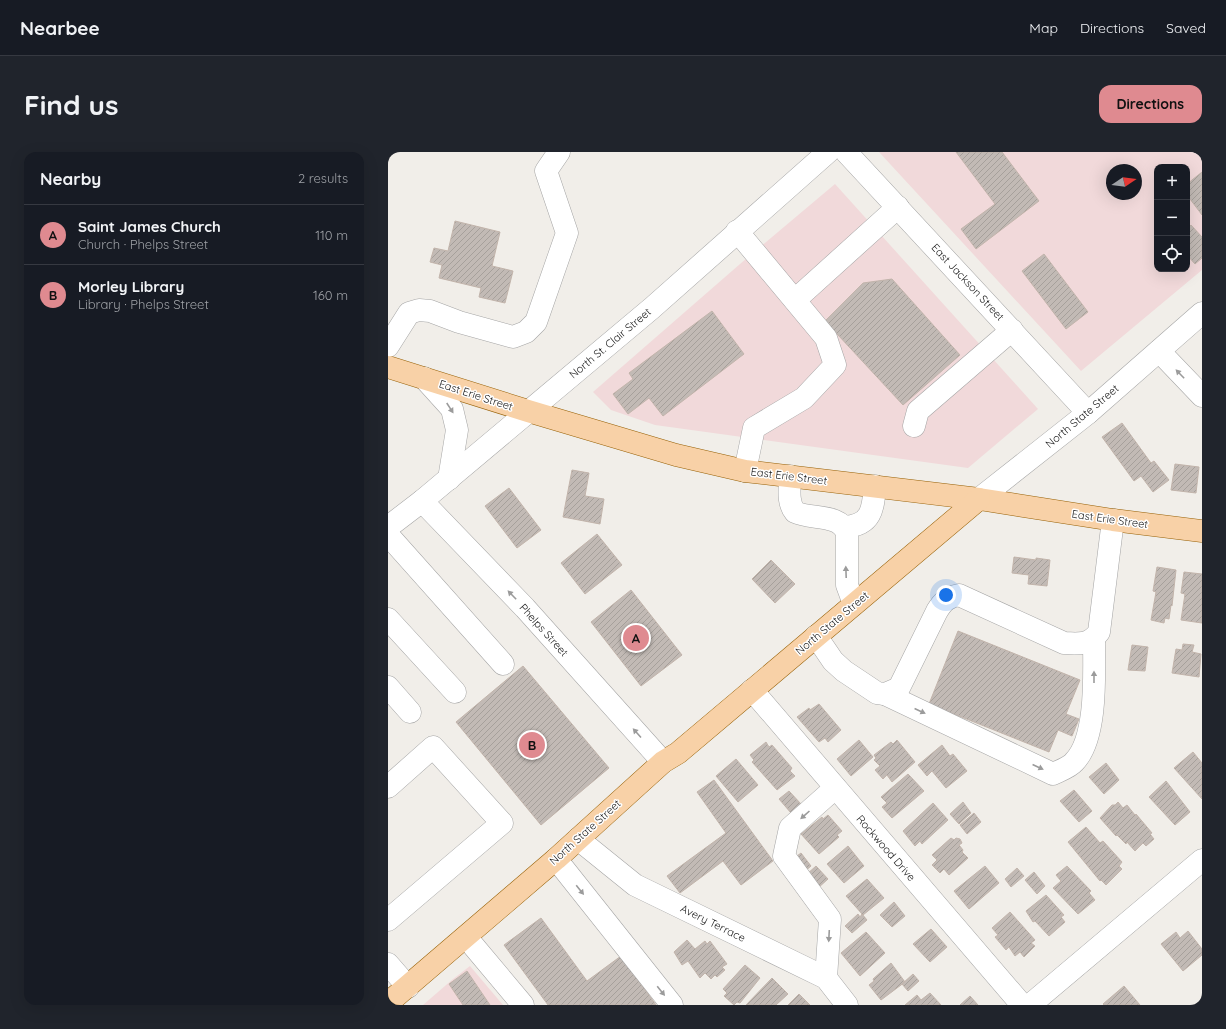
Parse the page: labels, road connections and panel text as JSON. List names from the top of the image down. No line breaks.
{"streets":{"main road":["East Erie Street","North State Street"],"street":["East Jackson Street","North St. Clair Street","Phelps Street","Rockwood Drive","Avery Terrace"]},"crossings":[["East Jackson Street","North State Street"],["North St. Clair Street","East Erie Street"],["North St. Clair Street","Phelps Street"],["East Erie Street","North State Street"],["North State Street","Phelps Street"],["North State Street","Rockwood Drive"],["North State Street","Avery Terrace"]],"north":"right","page":{"header":"Nearbee","nav":["Map","Directions","Saved"],"buttons":"Directions","title":"Find us","heading":["Nearby","2 results"],"map_buttons":["+","−"],"list":[{"mark":"A","name":"Saint James Church","note":"Church · Phelps Street","value":"110 m"},{"mark":"B","name":"Morley Library","note":"Library · Phelps Street","value":"160 m"}],"pins":["A","B"]}}
